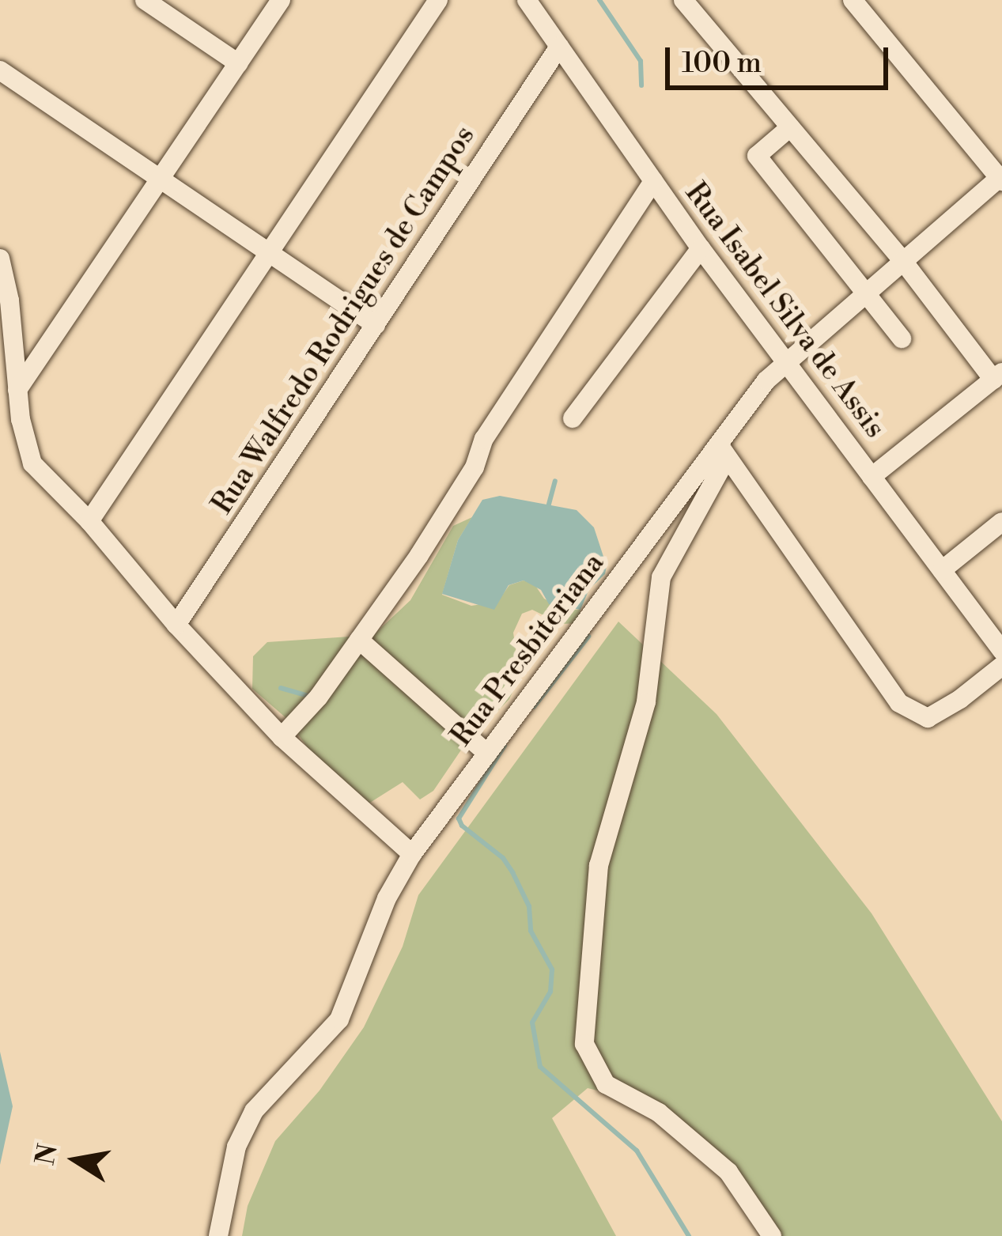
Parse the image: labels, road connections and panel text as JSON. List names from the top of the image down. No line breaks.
{"streets":{"street":["Rua Isabel Silva de Assis","Rua Walfredo Rodrigues de Campos","Rua Presbiteriana"]},"crossings":[["Rua Isabel Silva de Assis","Rua Walfredo Rodrigues de Campos"],["Rua Isabel Silva de Assis","Rua Presbiteriana"]],"scale_bar":"100 m","north":"left"}
